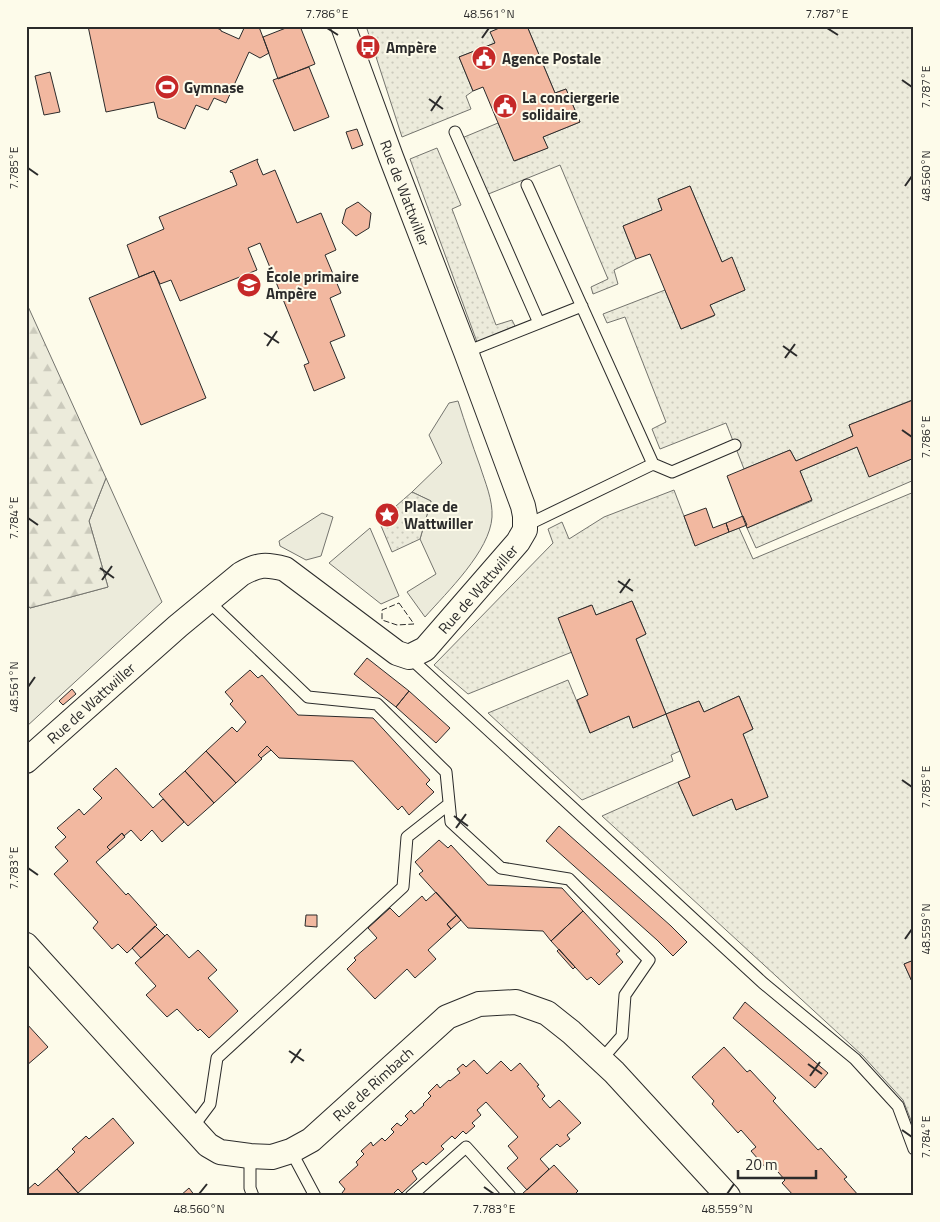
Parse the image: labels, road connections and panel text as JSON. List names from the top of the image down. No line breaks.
{"streets":{"street":["Rue de Wattwiller","Rue de Rimbach"]},"places":{"bus stop":["Ampère"],"public building":["Agence Postale","La conciergerie solidaire"],"sports":["Gymnase"],"school or university":["École primaire Ampère"],"place":["Place de Wattwiller"]},"scale_bar":"20 m","coordinates":["7.786°E","48.561°N","7.787°E","7.785°E","48.560°N","7.784°E","7.783°E","48.559°N"]}
